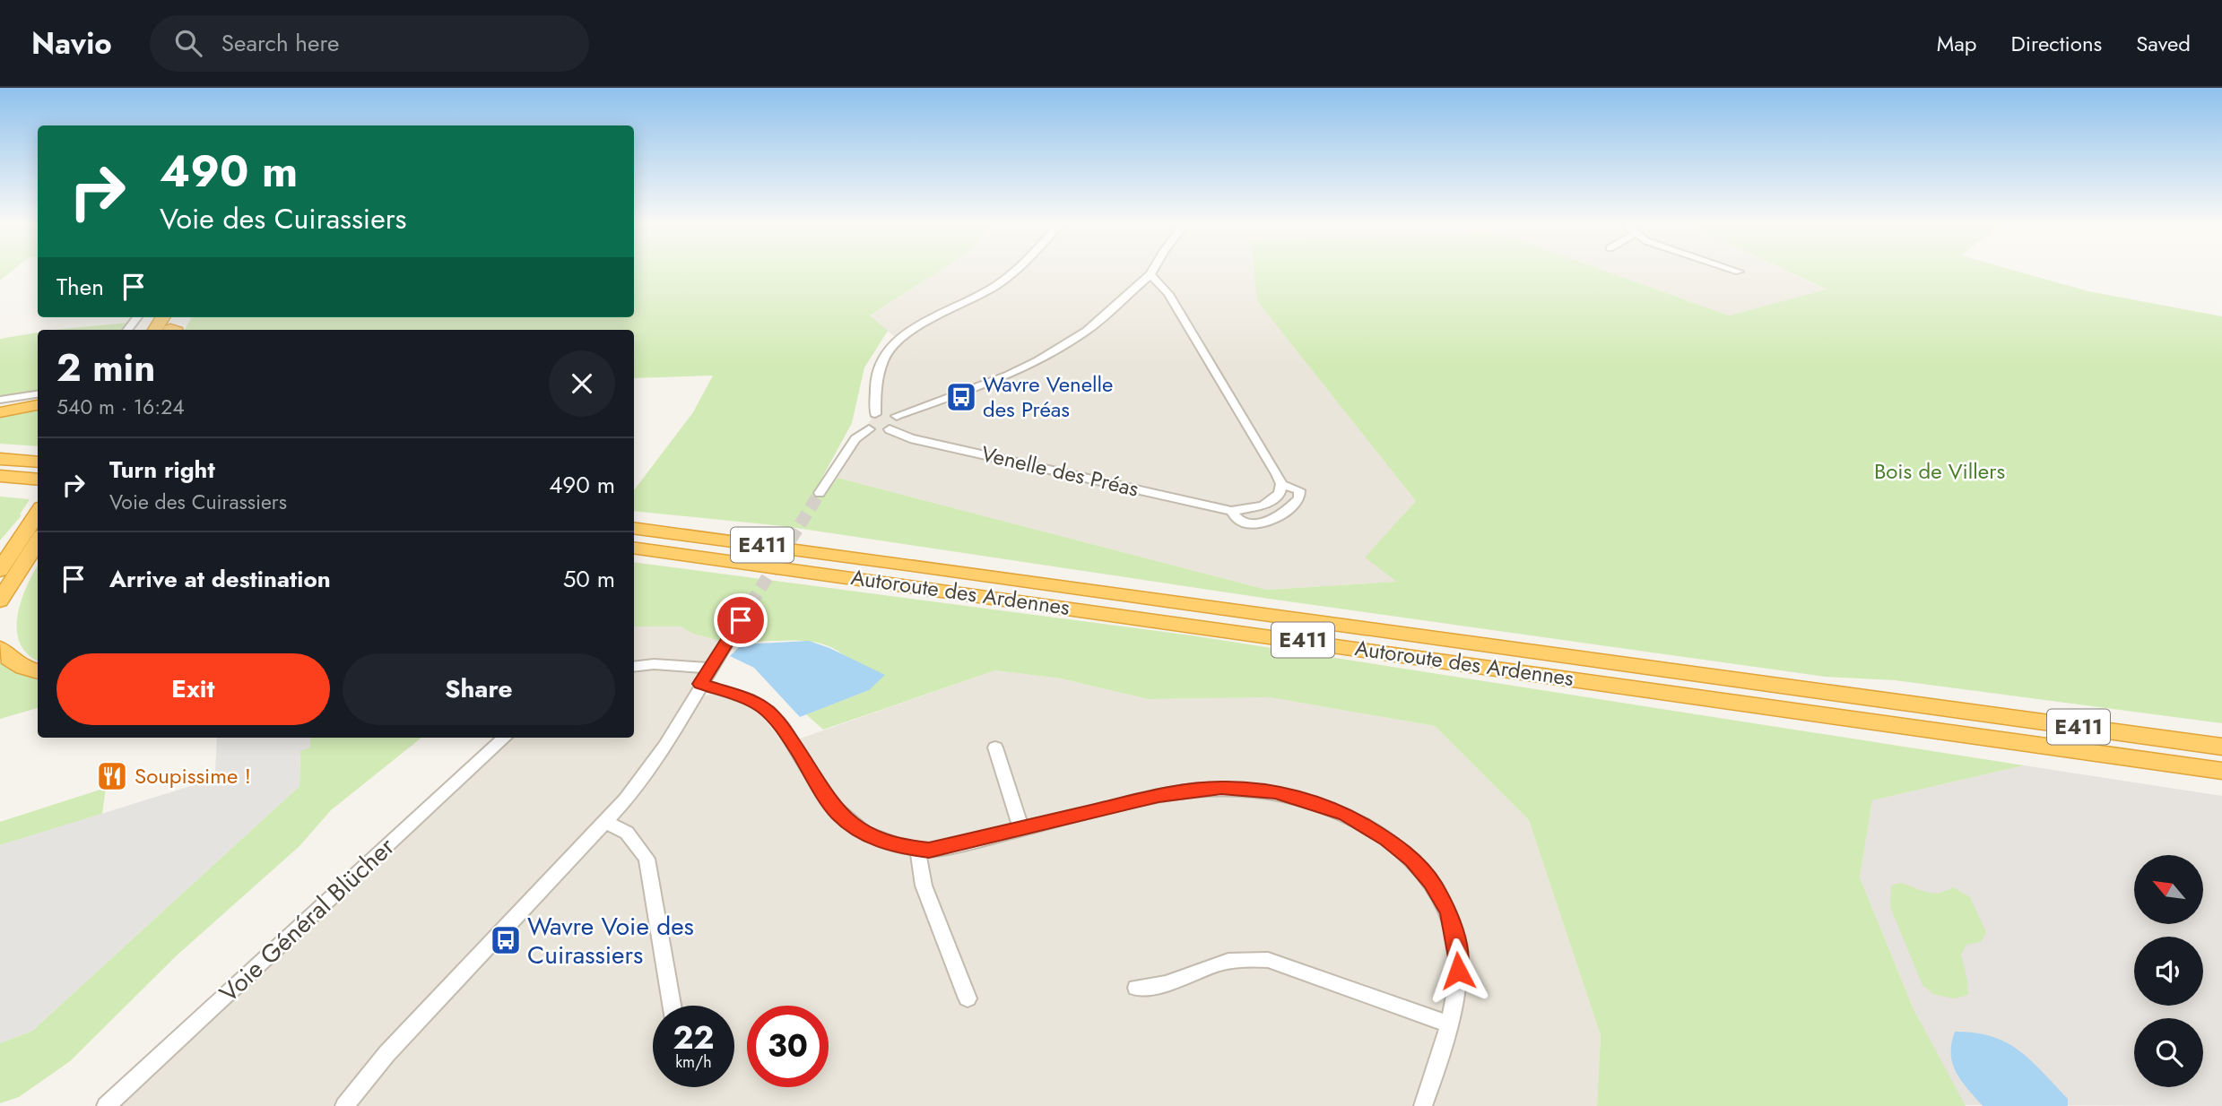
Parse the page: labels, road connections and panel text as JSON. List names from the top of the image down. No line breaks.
{"streets":{"highway":["E411","Autoroute des Ardennes"],"street":["Venelle des Préas","Voie Général Blücher"]},"parks":["Bois de Villers"],"places":{"bus stop":["Wavre Venelle des Préas","Wavre Voie des Cuirassiers"],"restaurant":["Soupissime !"]},"north":"top left","page":{"header":"Navio","search":"Search here","nav":["Map","Directions","Saved"],"turn":["490 m","Voie des Cuirassiers"],"then":"Then","heading":["2 min","540 m · 16:24"],"list":[{"name":"Turn right","note":"Voie des Cuirassiers","value":"490 m"},{"name":"Arrive at destination","value":"50 m"}],"buttons":["Exit","Share"],"speed":"22 km/h","limit":"30"}}
